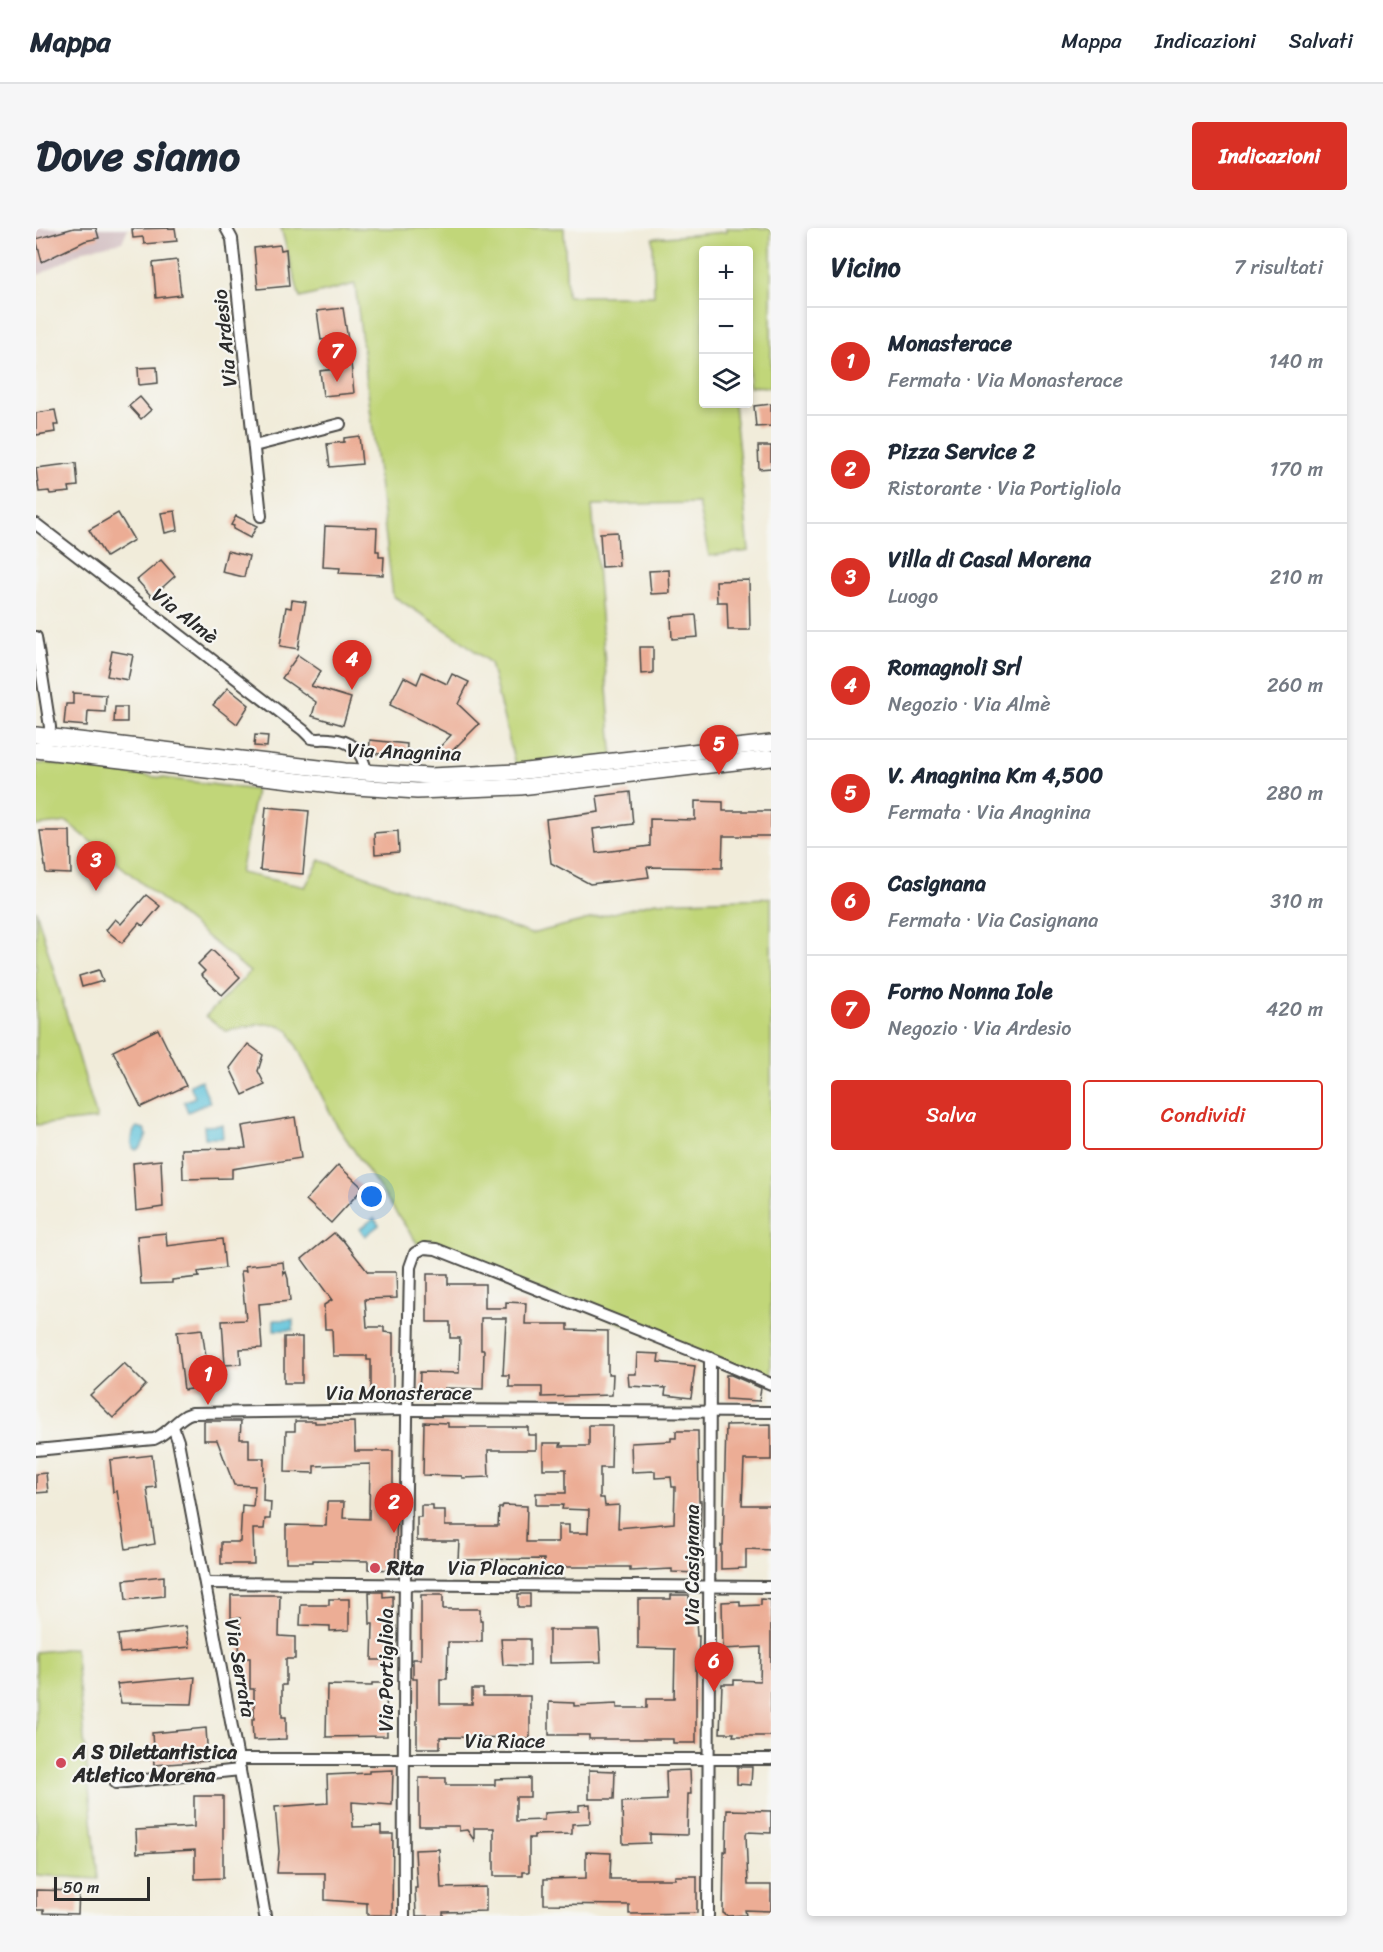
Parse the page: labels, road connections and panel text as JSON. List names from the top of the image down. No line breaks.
{"streets":{"main road":["Via Anagnina"],"street":["Via Ardesio","Via Almè","Via Monasterace","Via Casignana","Via Placanica","Via Serrata","Via Portigliola","Via Riace"]},"crossings":[["Via Almè","Via Anagnina"],["Via Monasterace","Via Casignana"],["Via Monasterace","Via Serrata"],["Via Monasterace","Via Portigliola"],["Via Casignana","Via Placanica"],["Via Casignana","Via Portigliola"],["Via Casignana","Via Riace"],["Via Placanica","Via Serrata"],["Via Placanica","Via Portigliola"],["Via Serrata","Via Riace"],["Via Portigliola","Via Riace"]],"places":["Rita","A S Dilettantistica Atletico Morena"],"scale_bar":"50 m","page":{"header":"Mappa","nav":["Mappa","Indicazioni","Salvati"],"title":"Dove siamo","buttons":["Indicazioni",["Salva","Condividi"]],"heading":["Vicino","7 risultati"],"map_buttons":["+","−"],"list":[{"mark":"1","name":"Monasterace","note":"Fermata · Via Monasterace","value":"140 m"},{"mark":"2","name":"Pizza Service 2","note":"Ristorante · Via Portigliola","value":"170 m"},{"mark":"3","name":"Villa di Casal Morena","note":"Luogo","value":"210 m"},{"mark":"4","name":"Romagnoli Srl","note":"Negozio · Via Almè","value":"260 m"},{"mark":"5","name":"V. Anagnina Km 4,500","note":"Fermata · Via Anagnina","value":"280 m"},{"mark":"6","name":"Casignana","note":"Fermata · Via Casignana","value":"310 m"},{"mark":"7","name":"Forno Nonna Iole","note":"Negozio · Via Ardesio","value":"420 m"}],"pins":["7","4","5","3","1","2","6"],"scale":"50 m"}}
